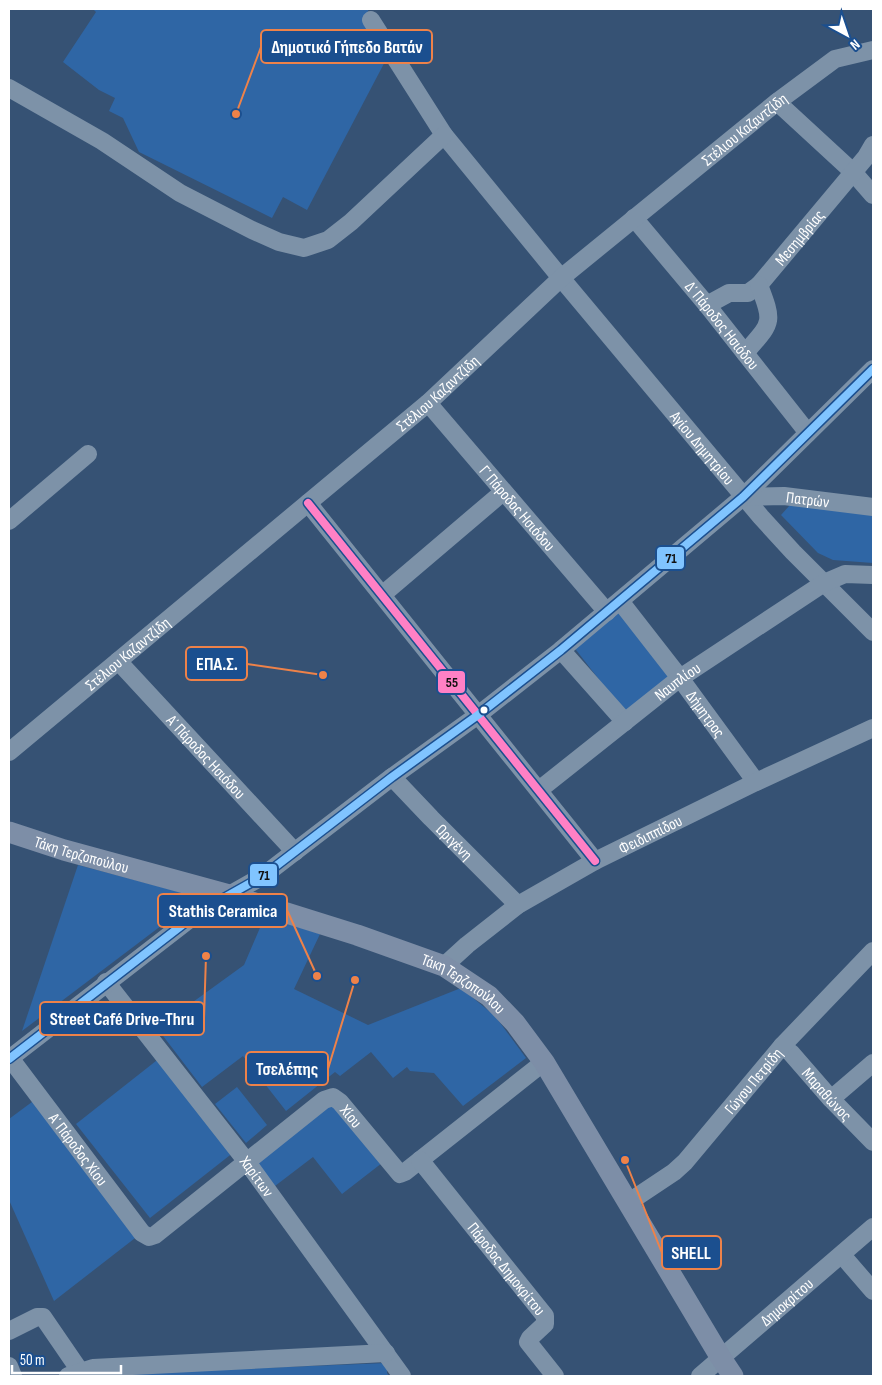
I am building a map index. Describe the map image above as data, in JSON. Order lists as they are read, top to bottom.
{
  "streets": {
    "main road": ["Τάκη Τερζοπούλου"],
    "street": [
      "Στέλιου Καζαντζίδη",
      "Μεσημβρίας",
      "Δ΄ Πάροδος Ησιόδου",
      "Αγίου Δημητρίου",
      "Πατρών",
      "Γ΄ Πάροδος Ησιόδου",
      "Ναυπλίου",
      "Δήμητρος",
      "Α΄ Πάροδος Ησιόδου",
      "Φειδιππίδου",
      "Ωριγένη",
      "Γώγου Πετρίδη",
      "Μαραθώνος",
      "Χίου",
      "Α΄ Πάροδος Χίου",
      "Χαρίτων",
      "Πάροδος Δημοκρίτου",
      "Δημοκρίτου"
    ]
  },
  "crossings": [
    ["Στέλιου Καζαντζίδη", "Δ΄ Πάροδος Ησιόδου"],
    ["Στέλιου Καζαντζίδη", "Αγίου Δημητρίου"],
    ["Στέλιου Καζαντζίδη", "Γ΄ Πάροδος Ησιόδου"],
    ["Στέλιου Καζαντζίδη", "Α΄ Πάροδος Ησιόδου"],
    ["Αγίου Δημητρίου", "Πατρών"],
    ["Αγίου Δημητρίου", "Ναυπλίου"],
    ["Γ΄ Πάροδος Ησιόδου", "Δήμητρος"],
    ["Ναυπλίου", "Δήμητρος"],
    ["Δήμητρος", "Φειδιππίδου"],
    ["Φειδιππίδου", "Ωριγένη"],
    ["Φειδιππίδου", "Τάκη Τερζοπούλου"],
    ["Τάκη Τερζοπούλου", "Γώγου Πετρίδη"],
    ["Τάκη Τερζοπούλου", "Χίου"],
    ["Τάκη Τερζοπούλου", "Δημοκρίτου"],
    ["Γώγου Πετρίδη", "Μαραθώνος"],
    ["Χίου", "Α΄ Πάροδος Χίου"],
    ["Χίου", "Χαρίτων"],
    ["Χίου", "Πάροδος Δημοκρίτου"]
  ],
  "places": [
    "Δημοτικό Γήπεδο Βατάν",
    "ΕΠΑ.Σ.",
    "Street Café Drive-Thru",
    "Stathis Ceramica",
    "Τσελέπης",
    "SHELL"
  ],
  "lines": ["transit line 71", "transit line 55"],
  "scale_bar": "50 m",
  "north": "bottom right"
}
